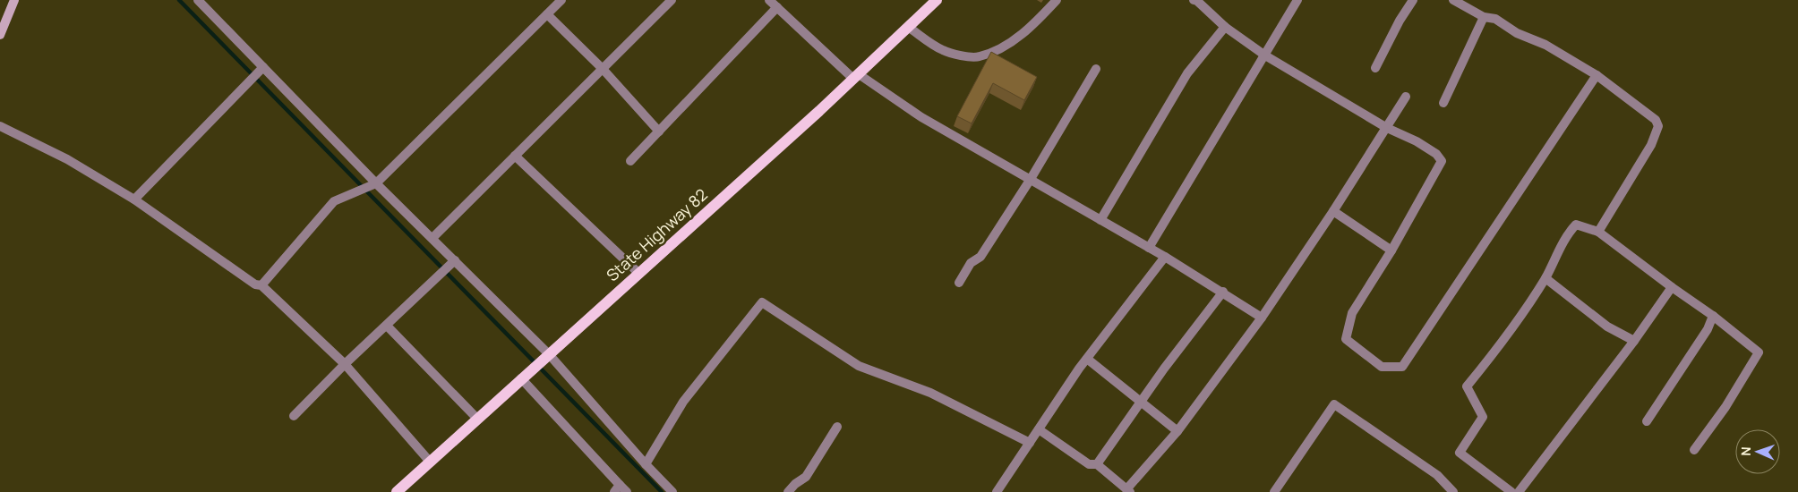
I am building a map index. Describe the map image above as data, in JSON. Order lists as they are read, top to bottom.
{
  "streets": {
    "main road": ["State Highway 82"]
  },
  "north": "left"
}
